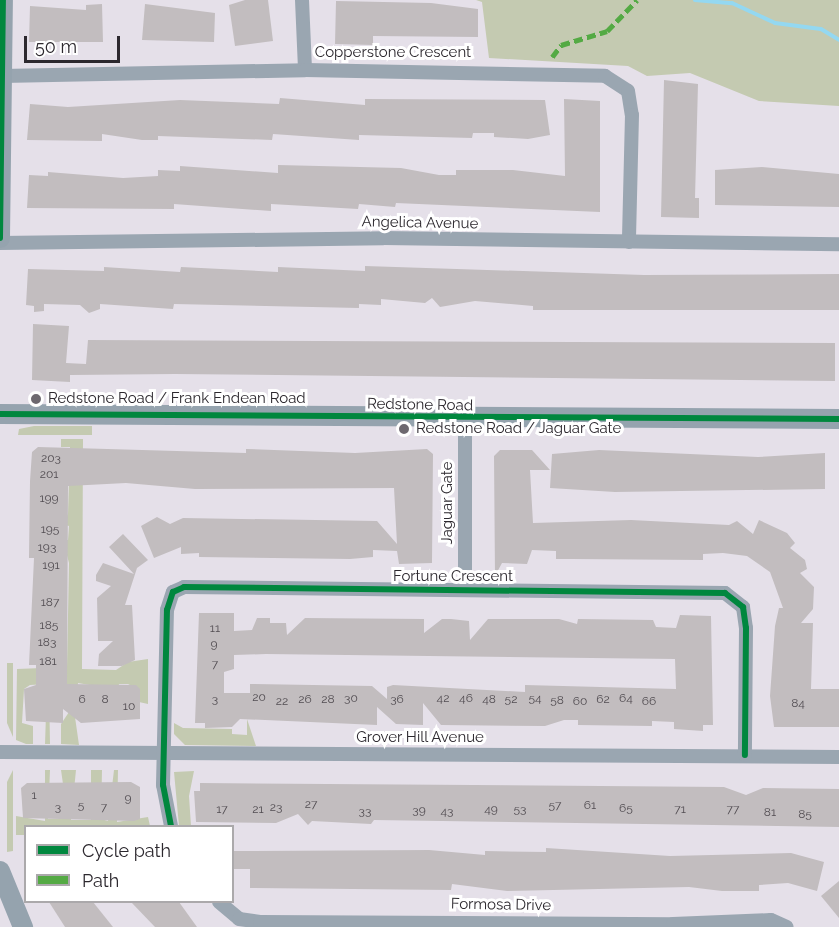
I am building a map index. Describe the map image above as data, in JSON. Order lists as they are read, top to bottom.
{
  "streets": {
    "street": [
      "Copperstone Crescent",
      "Angelica Avenue",
      "Redstone Road",
      "Jaguar Gate",
      "Fortune Crescent",
      "Grover Hill Avenue",
      "Formosa Drive"
    ]
  },
  "crossings": [
    ["Copperstone Crescent", "Angelica Avenue"],
    ["Redstone Road", "Jaguar Gate"],
    ["Jaguar Gate", "Fortune Crescent"],
    ["Fortune Crescent", "Grover Hill Avenue"]
  ],
  "places": ["Redstone Road / Frank Endean Road", "Redstone Road / Jaguar Gate"],
  "house_numbers": [
    "203",
    "201",
    "199",
    "195",
    "193",
    "191",
    "187",
    "185",
    "11",
    "183",
    "9",
    "181",
    "7",
    "20",
    "30",
    "42",
    "46",
    "54",
    "64",
    "6",
    "8",
    "3",
    "26",
    "28",
    "36",
    "48",
    "52",
    "62",
    "58",
    "22",
    "60",
    "66",
    "84",
    "10",
    "1",
    "9",
    "27",
    "5",
    "57",
    "61",
    "3",
    "7",
    "23",
    "65",
    "17",
    "21",
    "49",
    "53",
    "71",
    "77",
    "39",
    "33",
    "43",
    "81",
    "85"
  ],
  "legend": ["Cycle path", "Path"],
  "scale_bar": "50 m"
}
